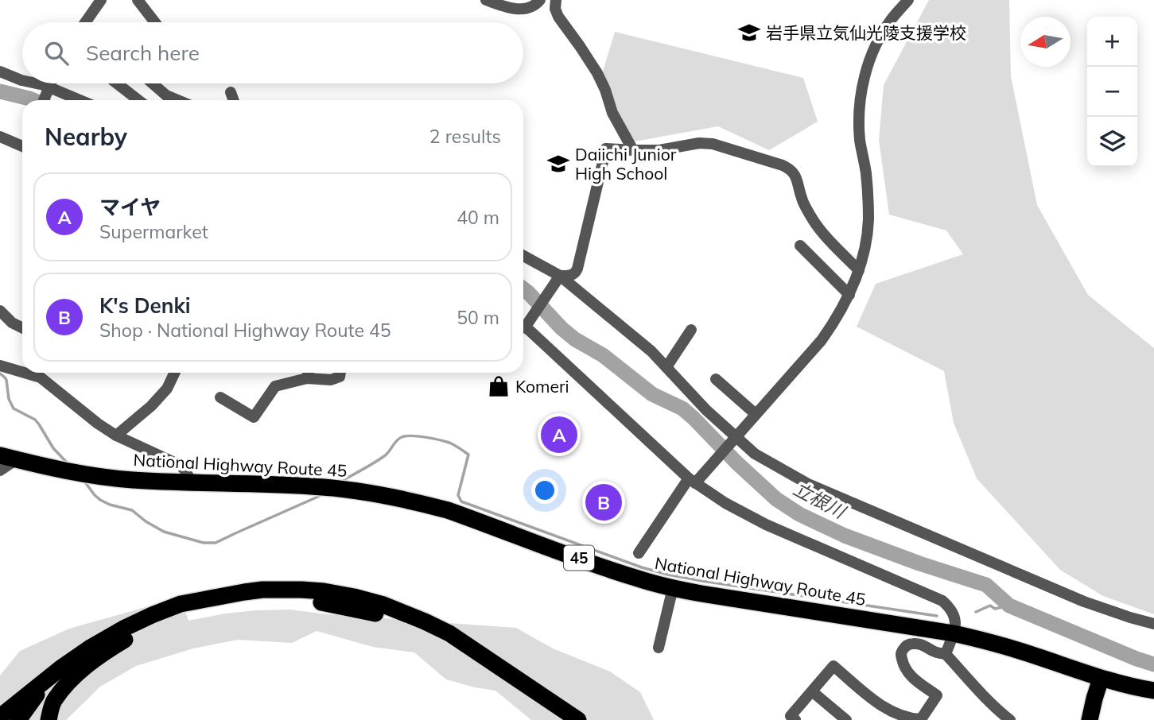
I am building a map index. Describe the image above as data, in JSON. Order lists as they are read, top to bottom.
{
  "streets": {
    "highway": ["National Highway Route 45", "45"]
  },
  "water": ["立根川"],
  "places": {
    "school or university": ["岩手県立気仙光陵支援学校", "Daiichi Junior High School"],
    "shop": ["Komeri"]
  },
  "north": "left",
  "page": {
    "map_buttons": ["+", "−"],
    "search": "Search here",
    "heading": ["Nearby", "2 results"],
    "list": [
      {
        "mark": "A",
        "name": "マイヤ",
        "note": "Supermarket",
        "value": "40 m"
      },
      {
        "mark": "B",
        "name": "K's Denki",
        "note": "Shop · National Highway Route 45",
        "value": "50 m"
      }
    ],
    "pins": ["A", "B"]
  }
}
